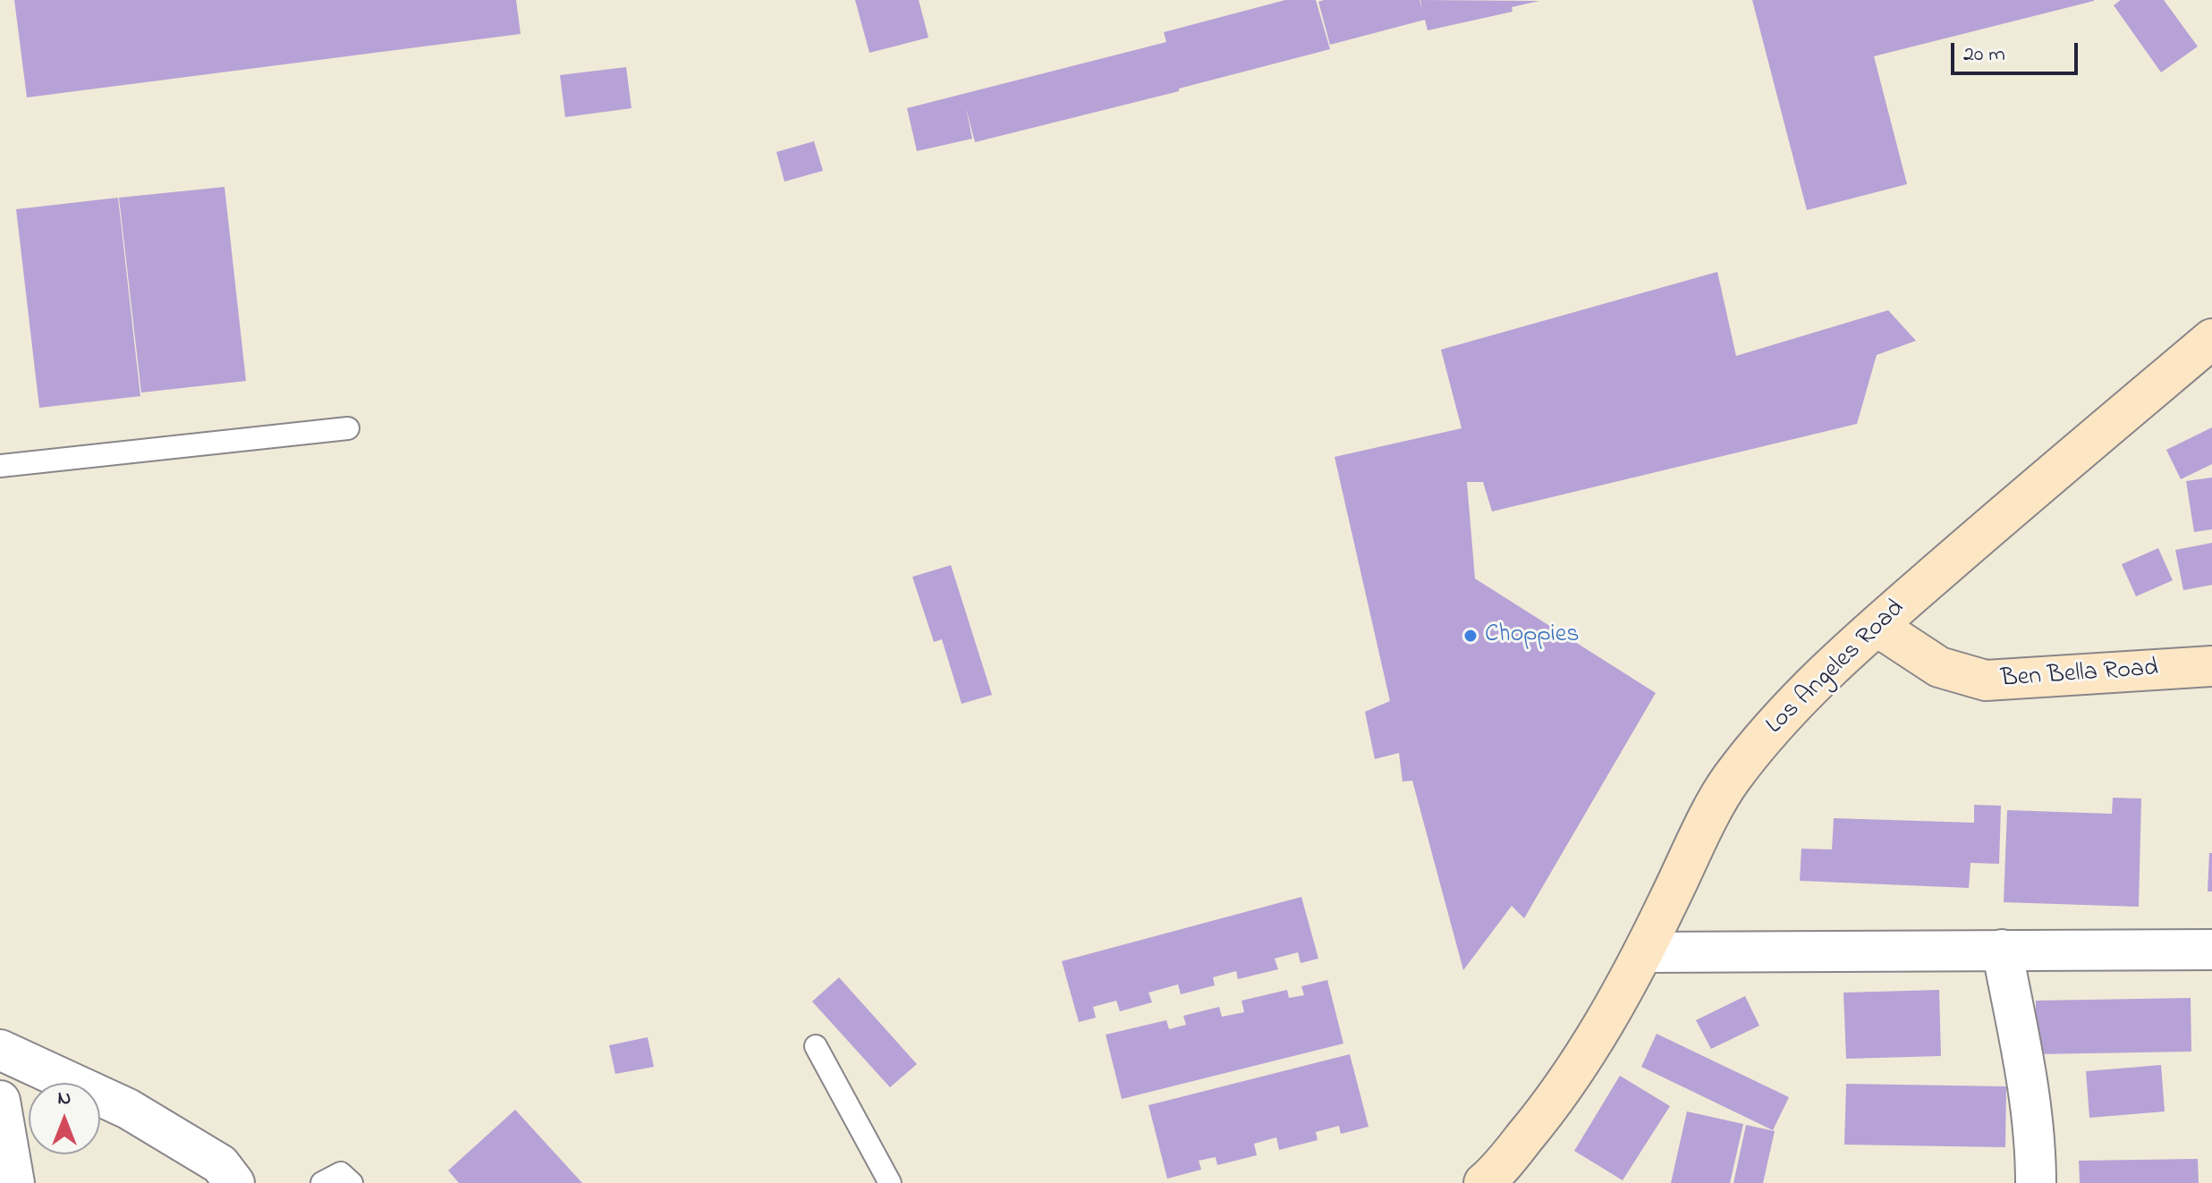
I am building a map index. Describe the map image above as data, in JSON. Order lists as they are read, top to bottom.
{
  "streets": {
    "main road": ["Los Angeles Road", "Ben Bella Road"]
  },
  "crossings": [
    ["Los Angeles Road", "Ben Bella Road"]
  ],
  "places": ["Choppies"],
  "scale_bar": "20 m",
  "north": "top"
}
